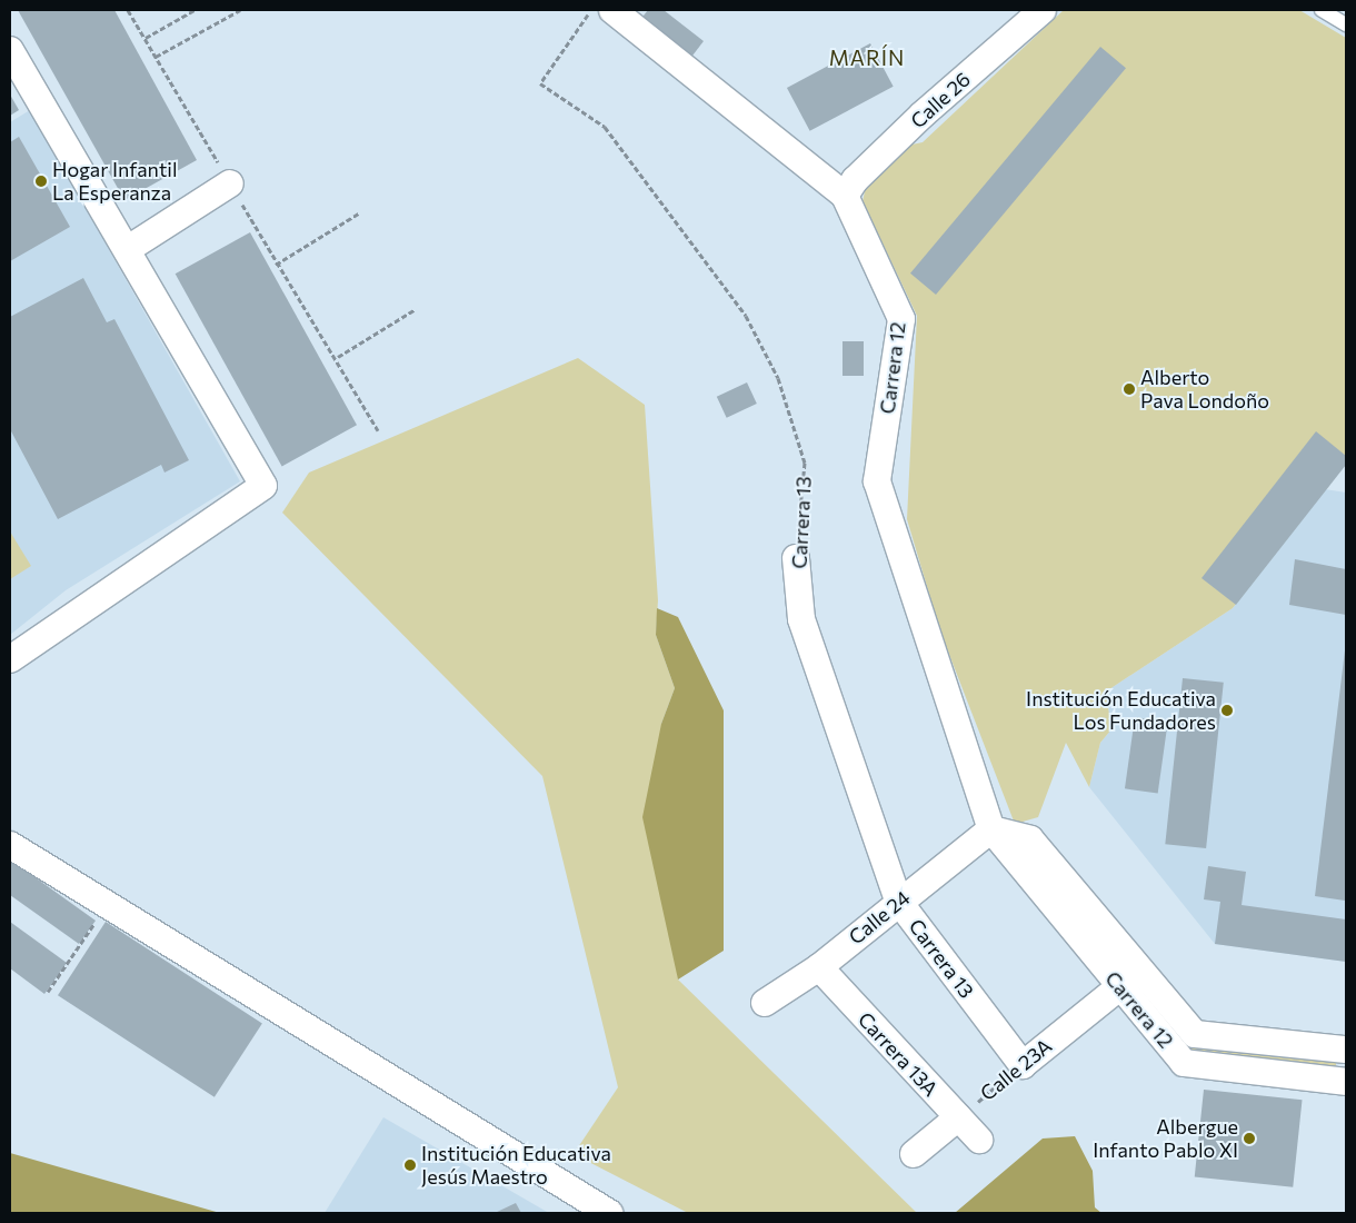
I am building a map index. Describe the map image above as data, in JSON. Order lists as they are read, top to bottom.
{
  "streets": {
    "street": [
      "Calle 26",
      "Carrera 12",
      "Carrera 13",
      "Calle 24",
      "Carrera 13A",
      "Calle 23A"
    ]
  },
  "crossings": [
    ["Calle 26", "Carrera 12"],
    ["Carrera 12", "Calle 24"],
    ["Carrera 12", "Calle 23A"],
    ["Carrera 13", "Calle 24"],
    ["Carrera 13", "Calle 23A"],
    ["Calle 24", "Carrera 13A"],
    ["Carrera 13A", "Calle 23A"]
  ],
  "districts": ["MARÍN"],
  "places": [
    "Hogar Infantil La Esperanza",
    "Alberto Pava Londoño",
    "Institución Educativa Los Fundadores",
    "Albergue Infanto Pablo XI",
    "Institución Educativa Jesús Maestro"
  ]
}
